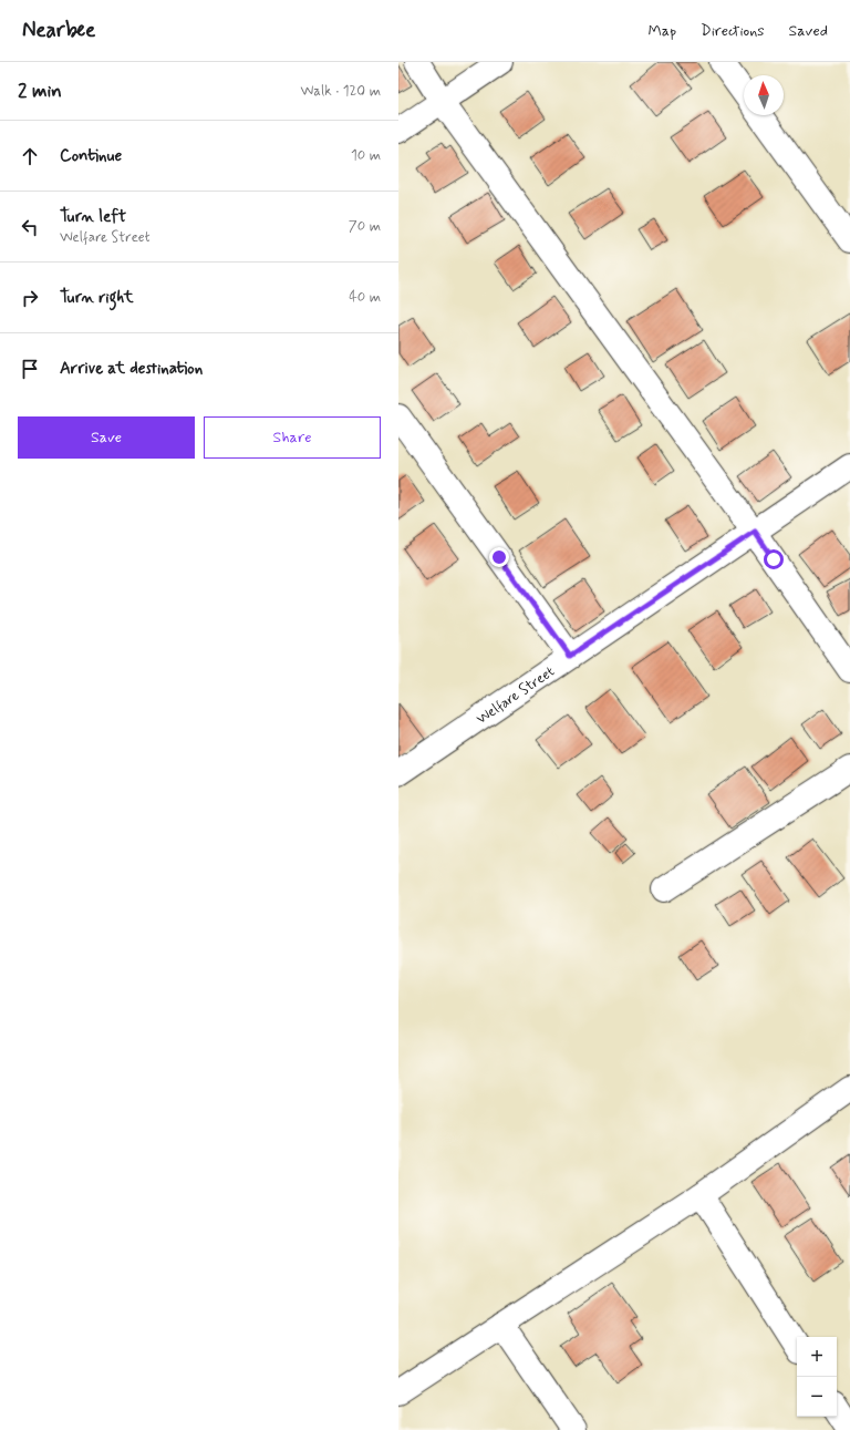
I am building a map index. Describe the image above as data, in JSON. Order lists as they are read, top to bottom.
{
  "streets": {
    "street": ["Welfare Street"]
  },
  "north": "top",
  "page": {
    "header": "Nearbee",
    "nav": ["Map", "Directions", "Saved"],
    "heading": ["2 min", "Walk · 120 m"],
    "list": [
      ["Continue", "10 m"],
      ["Turn left", "Welfare Street", "70 m"],
      ["Turn right", "40 m"],
      "Arrive at destination"
    ],
    "buttons": ["Save", "Share"],
    "map_buttons": ["+", "−"]
  }
}
